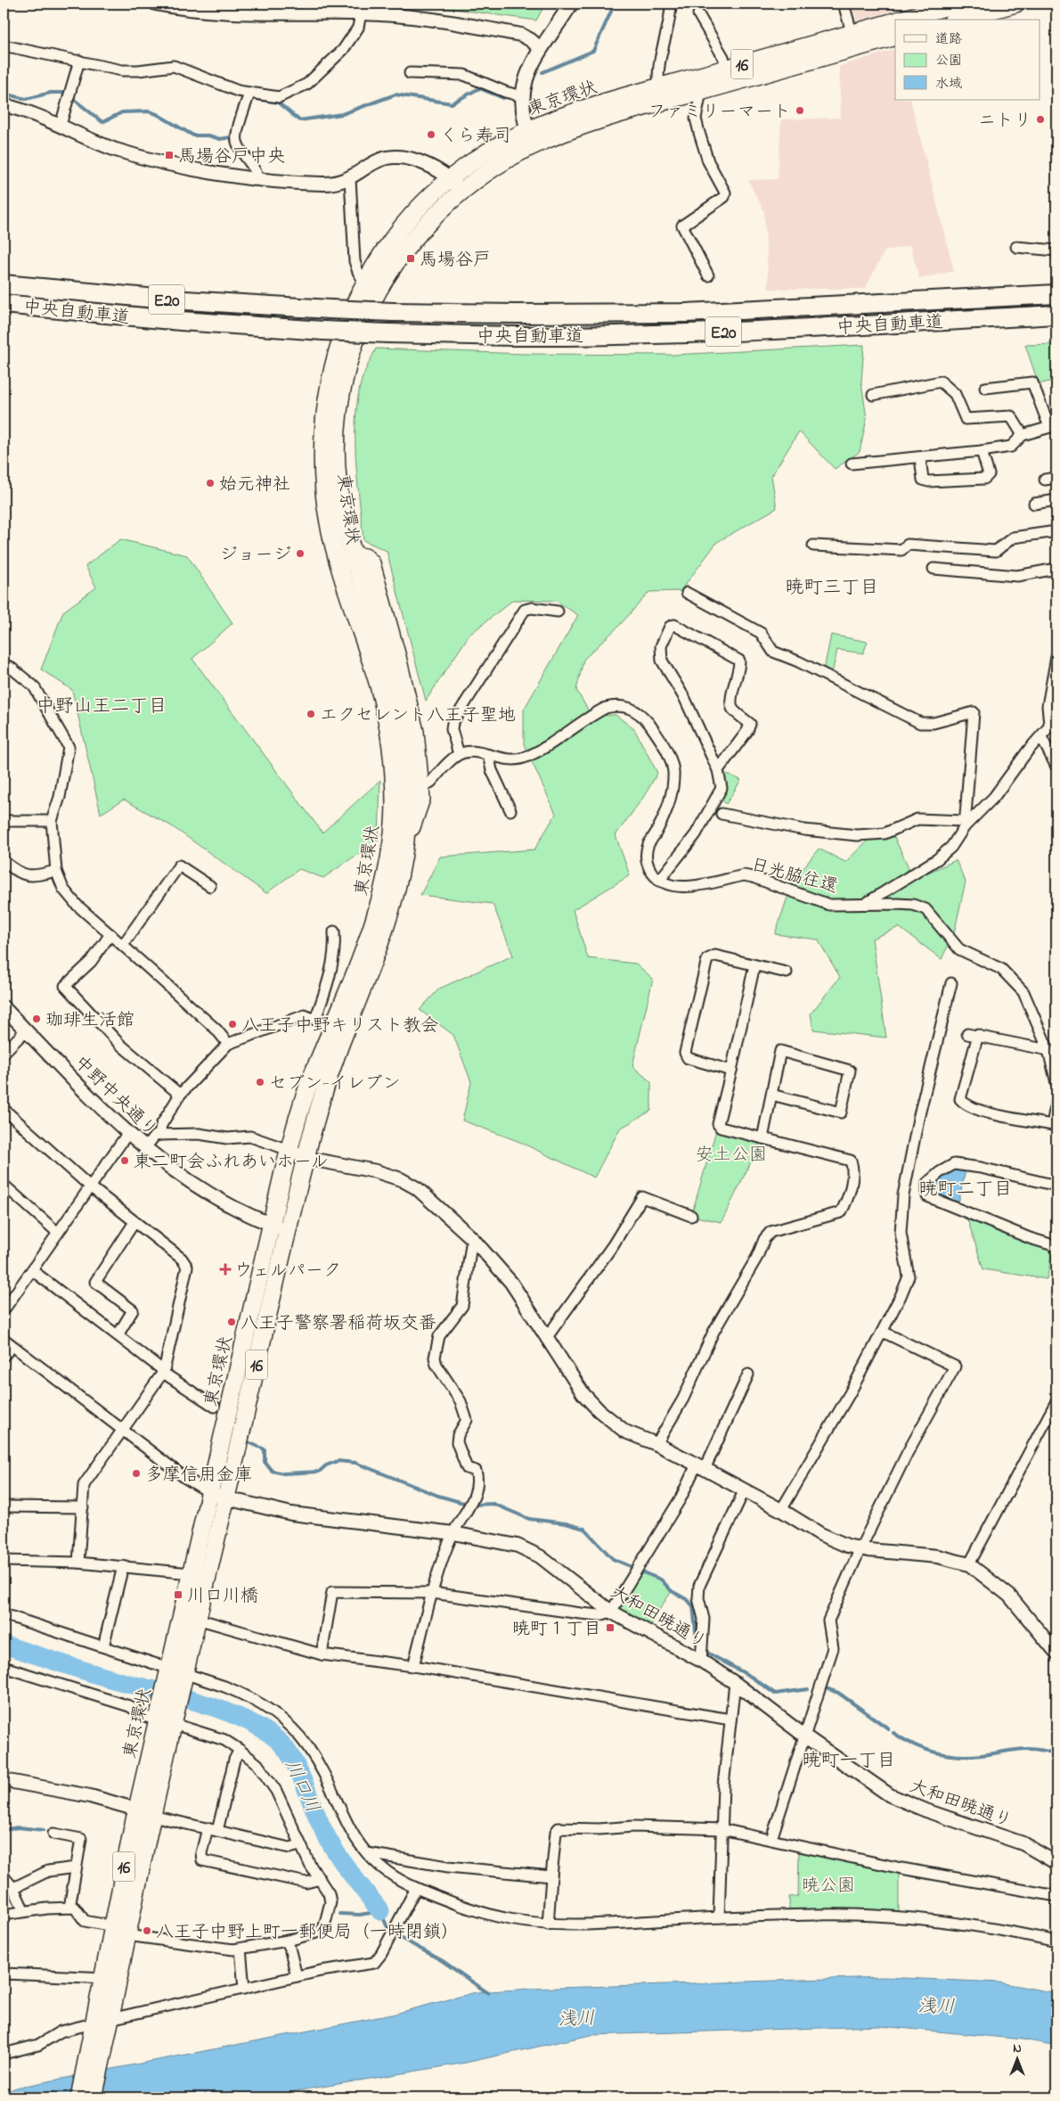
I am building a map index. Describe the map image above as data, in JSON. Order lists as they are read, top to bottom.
{
  "streets": {
    "highway": [
      "16",
      "東京環状",
      "E20",
      "中央自動車道"
    ],
    "street": ["日光脇往還", "中野中央通り", "大和田暁通り"]
  },
  "crossings": [
    ["東京環状", "中野中央通り"],
    ["東京環状", "大和田暁通り"]
  ],
  "districts": [
    "暁町三丁目",
    "中野山王二丁目",
    "暁町二丁目",
    "暁町一丁目"
  ],
  "water": ["川口川", "浅川"],
  "parks": ["安土公園", "暁公園"],
  "places": {
    "other": [
      "ファミリーマート",
      "ニトリ",
      "くら寿司",
      "始元神社",
      "ジョージ",
      "エクセレント八王子聖地",
      "珈琲生活館",
      "八王子中野キリスト教会",
      "セブン-イレブン",
      "東二町会ふれあいホール",
      "八王子警察署稲荷坂交番",
      "多摩信用金庫",
      "八王子中野上町一郵便局（一時閉鎖）"
    ],
    "transit": [
      "馬場谷戸中央",
      "馬場谷戸",
      "川口川橋",
      "暁町１丁目"
    ],
    "health": ["ウェルパーク"]
  },
  "legend": ["道路", "公園", "水域"],
  "north": "top"
}
